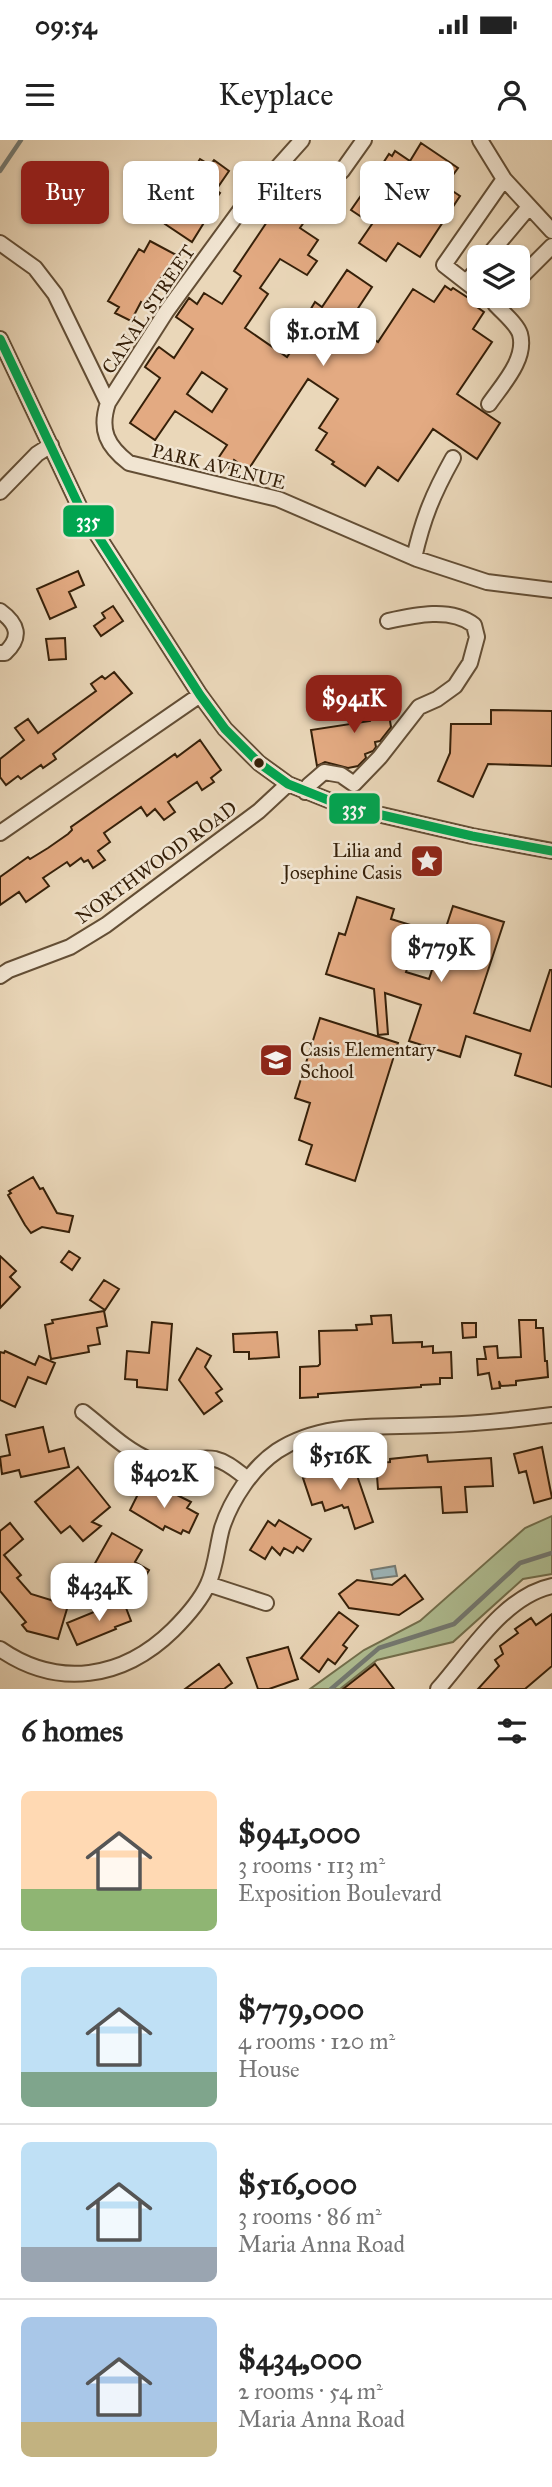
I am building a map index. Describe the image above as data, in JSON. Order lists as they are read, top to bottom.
{
  "streets": {
    "street": ["CANAL STREET", "PARK AVENUE", "NORTHWOOD ROAD"]
  },
  "crossings": [
    ["CANAL STREET", "PARK AVENUE"]
  ],
  "places": {
    "place": ["Lilia and Josephine Casis"],
    "school or university": ["Casis Elementary School"]
  },
  "lines": ["transit line 335"],
  "page": {
    "status": "09:54",
    "header": "Keyplace",
    "chip": [
      "Buy",
      "Rent",
      "Filters",
      "New"
    ],
    "price": [
      "$1.01M",
      "$941K",
      "$779K",
      "$516K",
      "$402K",
      "$434K"
    ],
    "heading": "6 homes",
    "list": [
      {
        "name": "$941,000",
        "note": "3 rooms · 113 m² · Exposition Boulevard"
      },
      {
        "name": "$779,000",
        "note": "4 rooms · 120 m² · House"
      },
      {
        "name": "$516,000",
        "note": "3 rooms · 86 m² · Maria Anna Road"
      },
      {
        "name": "$434,000",
        "note": "2 rooms · 54 m² · Maria Anna Road"
      }
    ]
  }
}
